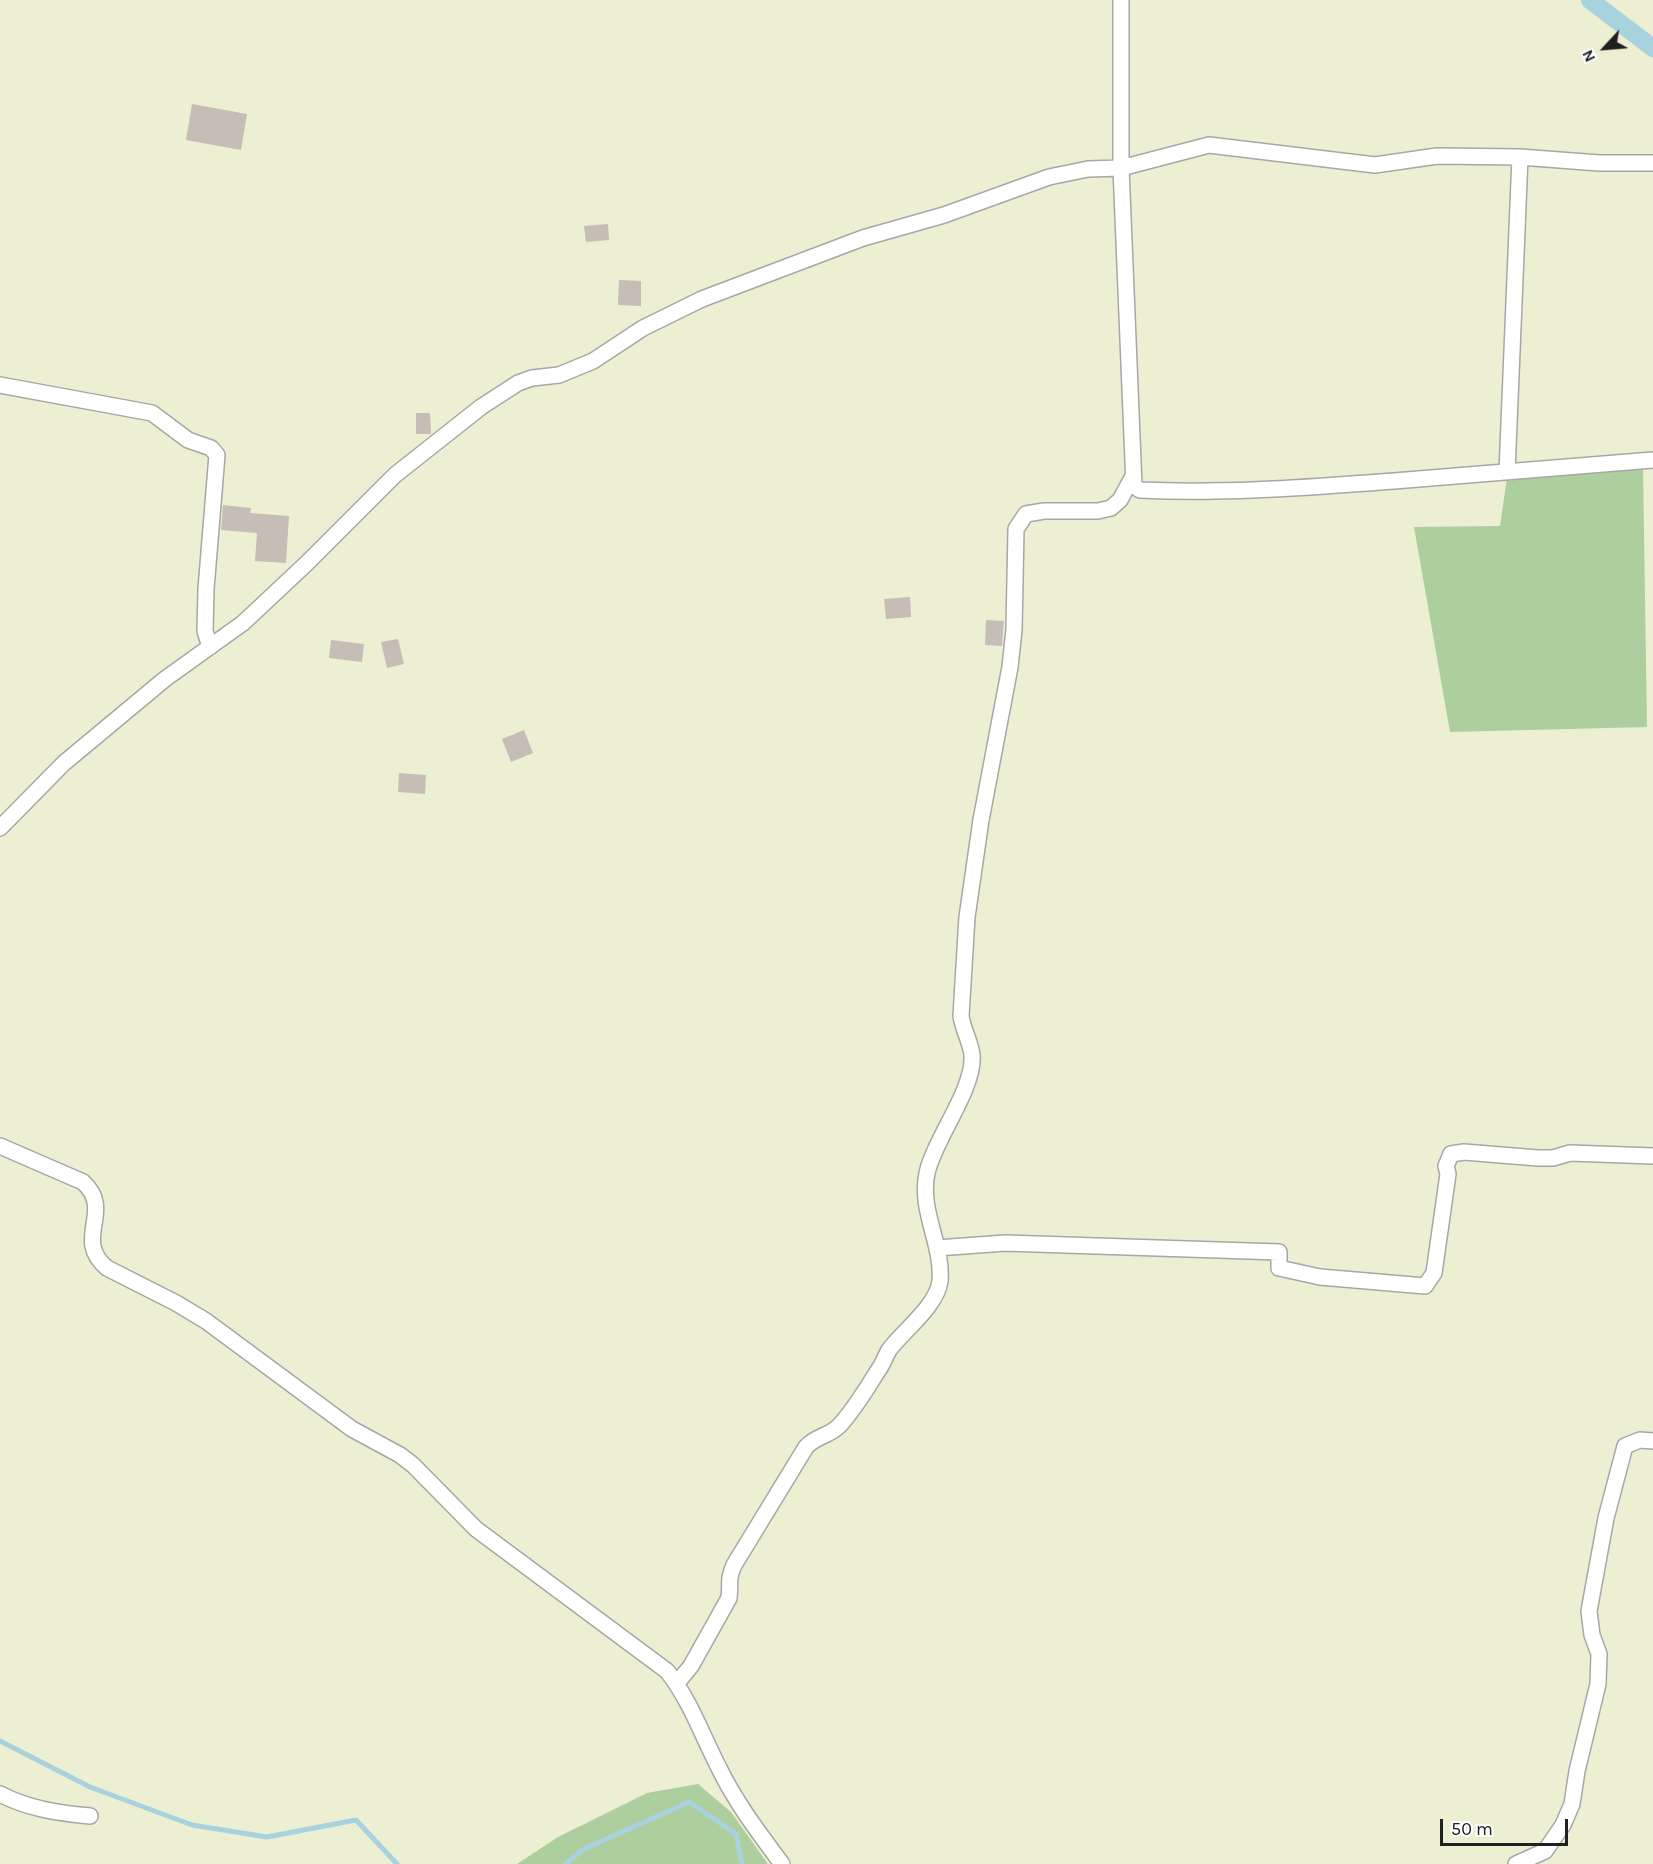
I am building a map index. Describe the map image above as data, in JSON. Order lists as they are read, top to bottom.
{
  "scale_bar": "50 m",
  "north": "bottom left"
}
